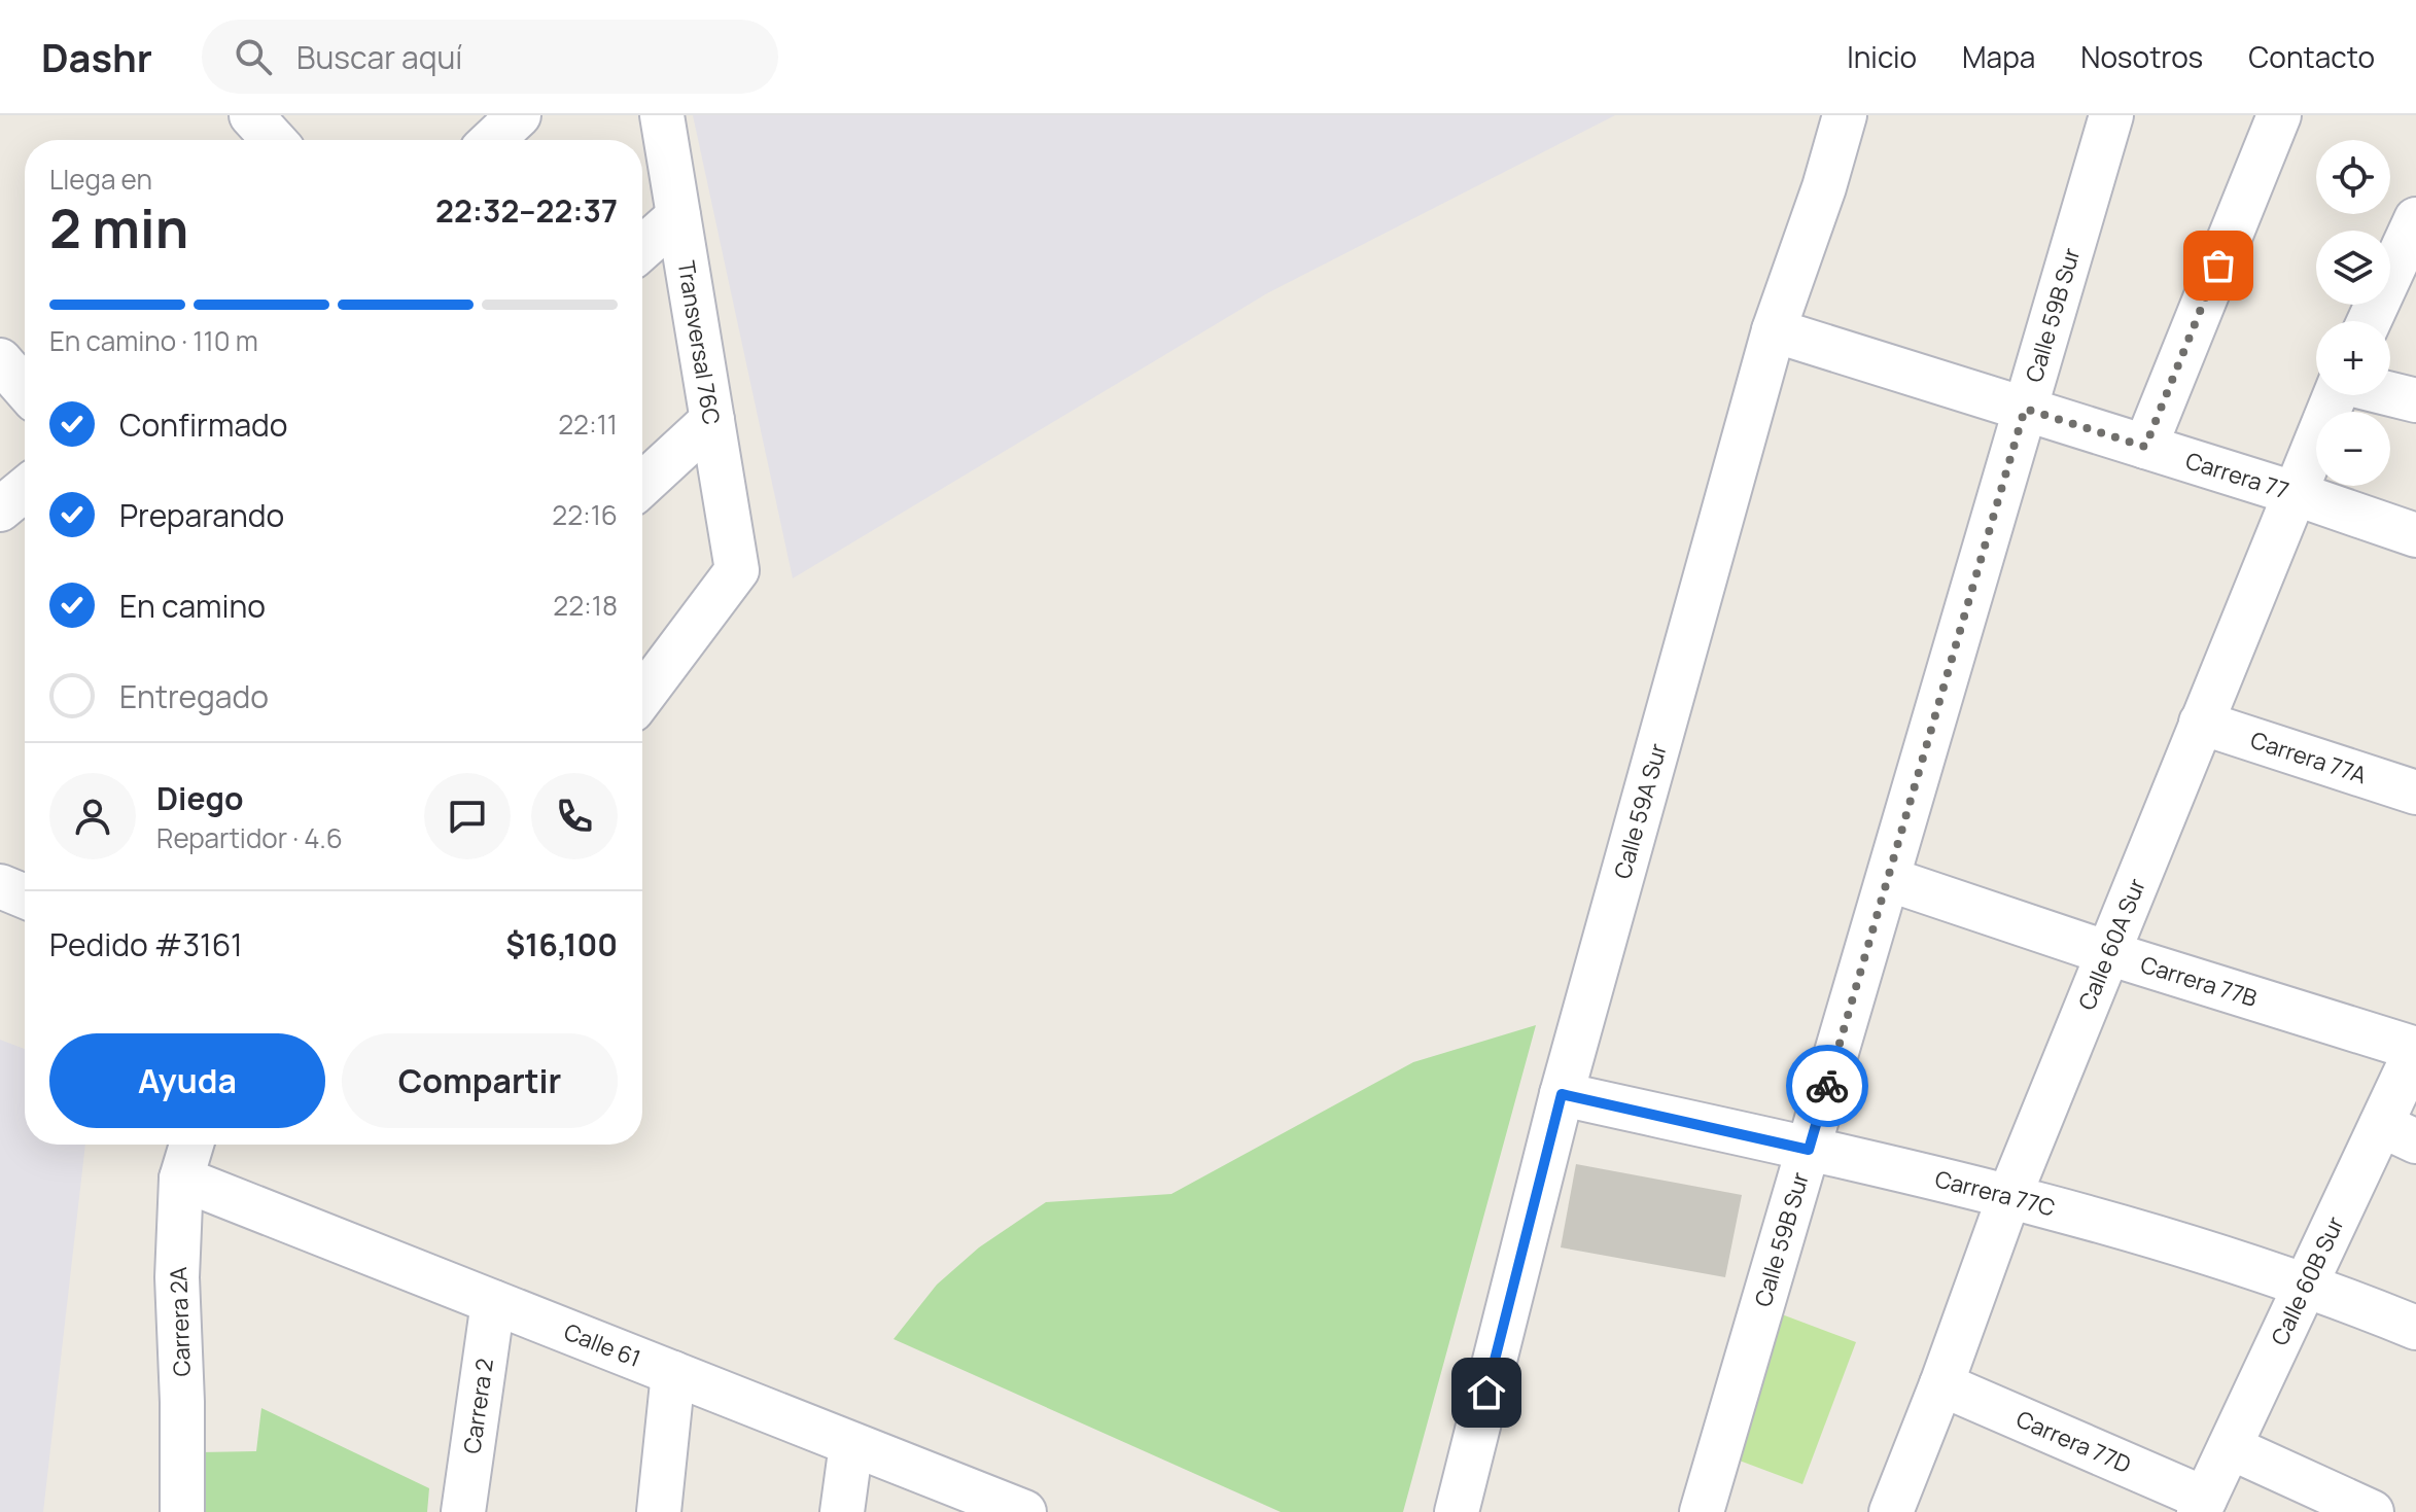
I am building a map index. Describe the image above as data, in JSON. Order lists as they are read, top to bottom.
{
  "streets": {
    "street": [
      "Calle 59B Sur",
      "Transversal 76C",
      "Carrera 77",
      "Carrera 77A",
      "Calle 59A Sur",
      "Calle 60A Sur",
      "Carrera 77B",
      "Carrera 77C",
      "Calle 60B Sur",
      "Carrera 2A",
      "Calle 61",
      "Carrera 2",
      "Carrera 77D"
    ]
  },
  "crossings": [
    ["Calle 59B Sur", "Carrera 77"],
    ["Calle 59B Sur", "Carrera 77B"],
    ["Calle 59B Sur", "Carrera 77C"],
    ["Carrera 77", "Calle 59A Sur"],
    ["Carrera 77", "Calle 60A Sur"],
    ["Carrera 77A", "Calle 60A Sur"],
    ["Calle 59A Sur", "Carrera 77C"],
    ["Calle 60A Sur", "Carrera 77B"],
    ["Calle 60A Sur", "Carrera 77C"],
    ["Calle 60A Sur", "Carrera 77D"],
    ["Carrera 77B", "Calle 60B Sur"],
    ["Carrera 77C", "Calle 60B Sur"],
    ["Calle 60B Sur", "Carrera 77D"],
    ["Carrera 2A", "Calle 61"],
    ["Calle 61", "Carrera 2"]
  ],
  "page": {
    "header": "Dashr",
    "search": "Buscar aquí",
    "nav": [
      "Inicio",
      "Mapa",
      "Nosotros",
      "Contacto"
    ],
    "map_buttons": ["+", "−"],
    "heading": ["2 min", "Llega en", "22:32–22:37"],
    "panel": [
      "Diego",
      "Repartidor · 4.6",
      "Pedido #3161",
      "$16,100"
    ],
    "bar": "En camino · 110 m",
    "list": [
      ["Confirmado", "22:11"],
      ["Preparando", "22:16"],
      ["En camino", "22:18"],
      "Entregado"
    ],
    "buttons": ["Ayuda", "Compartir"]
  }
}
